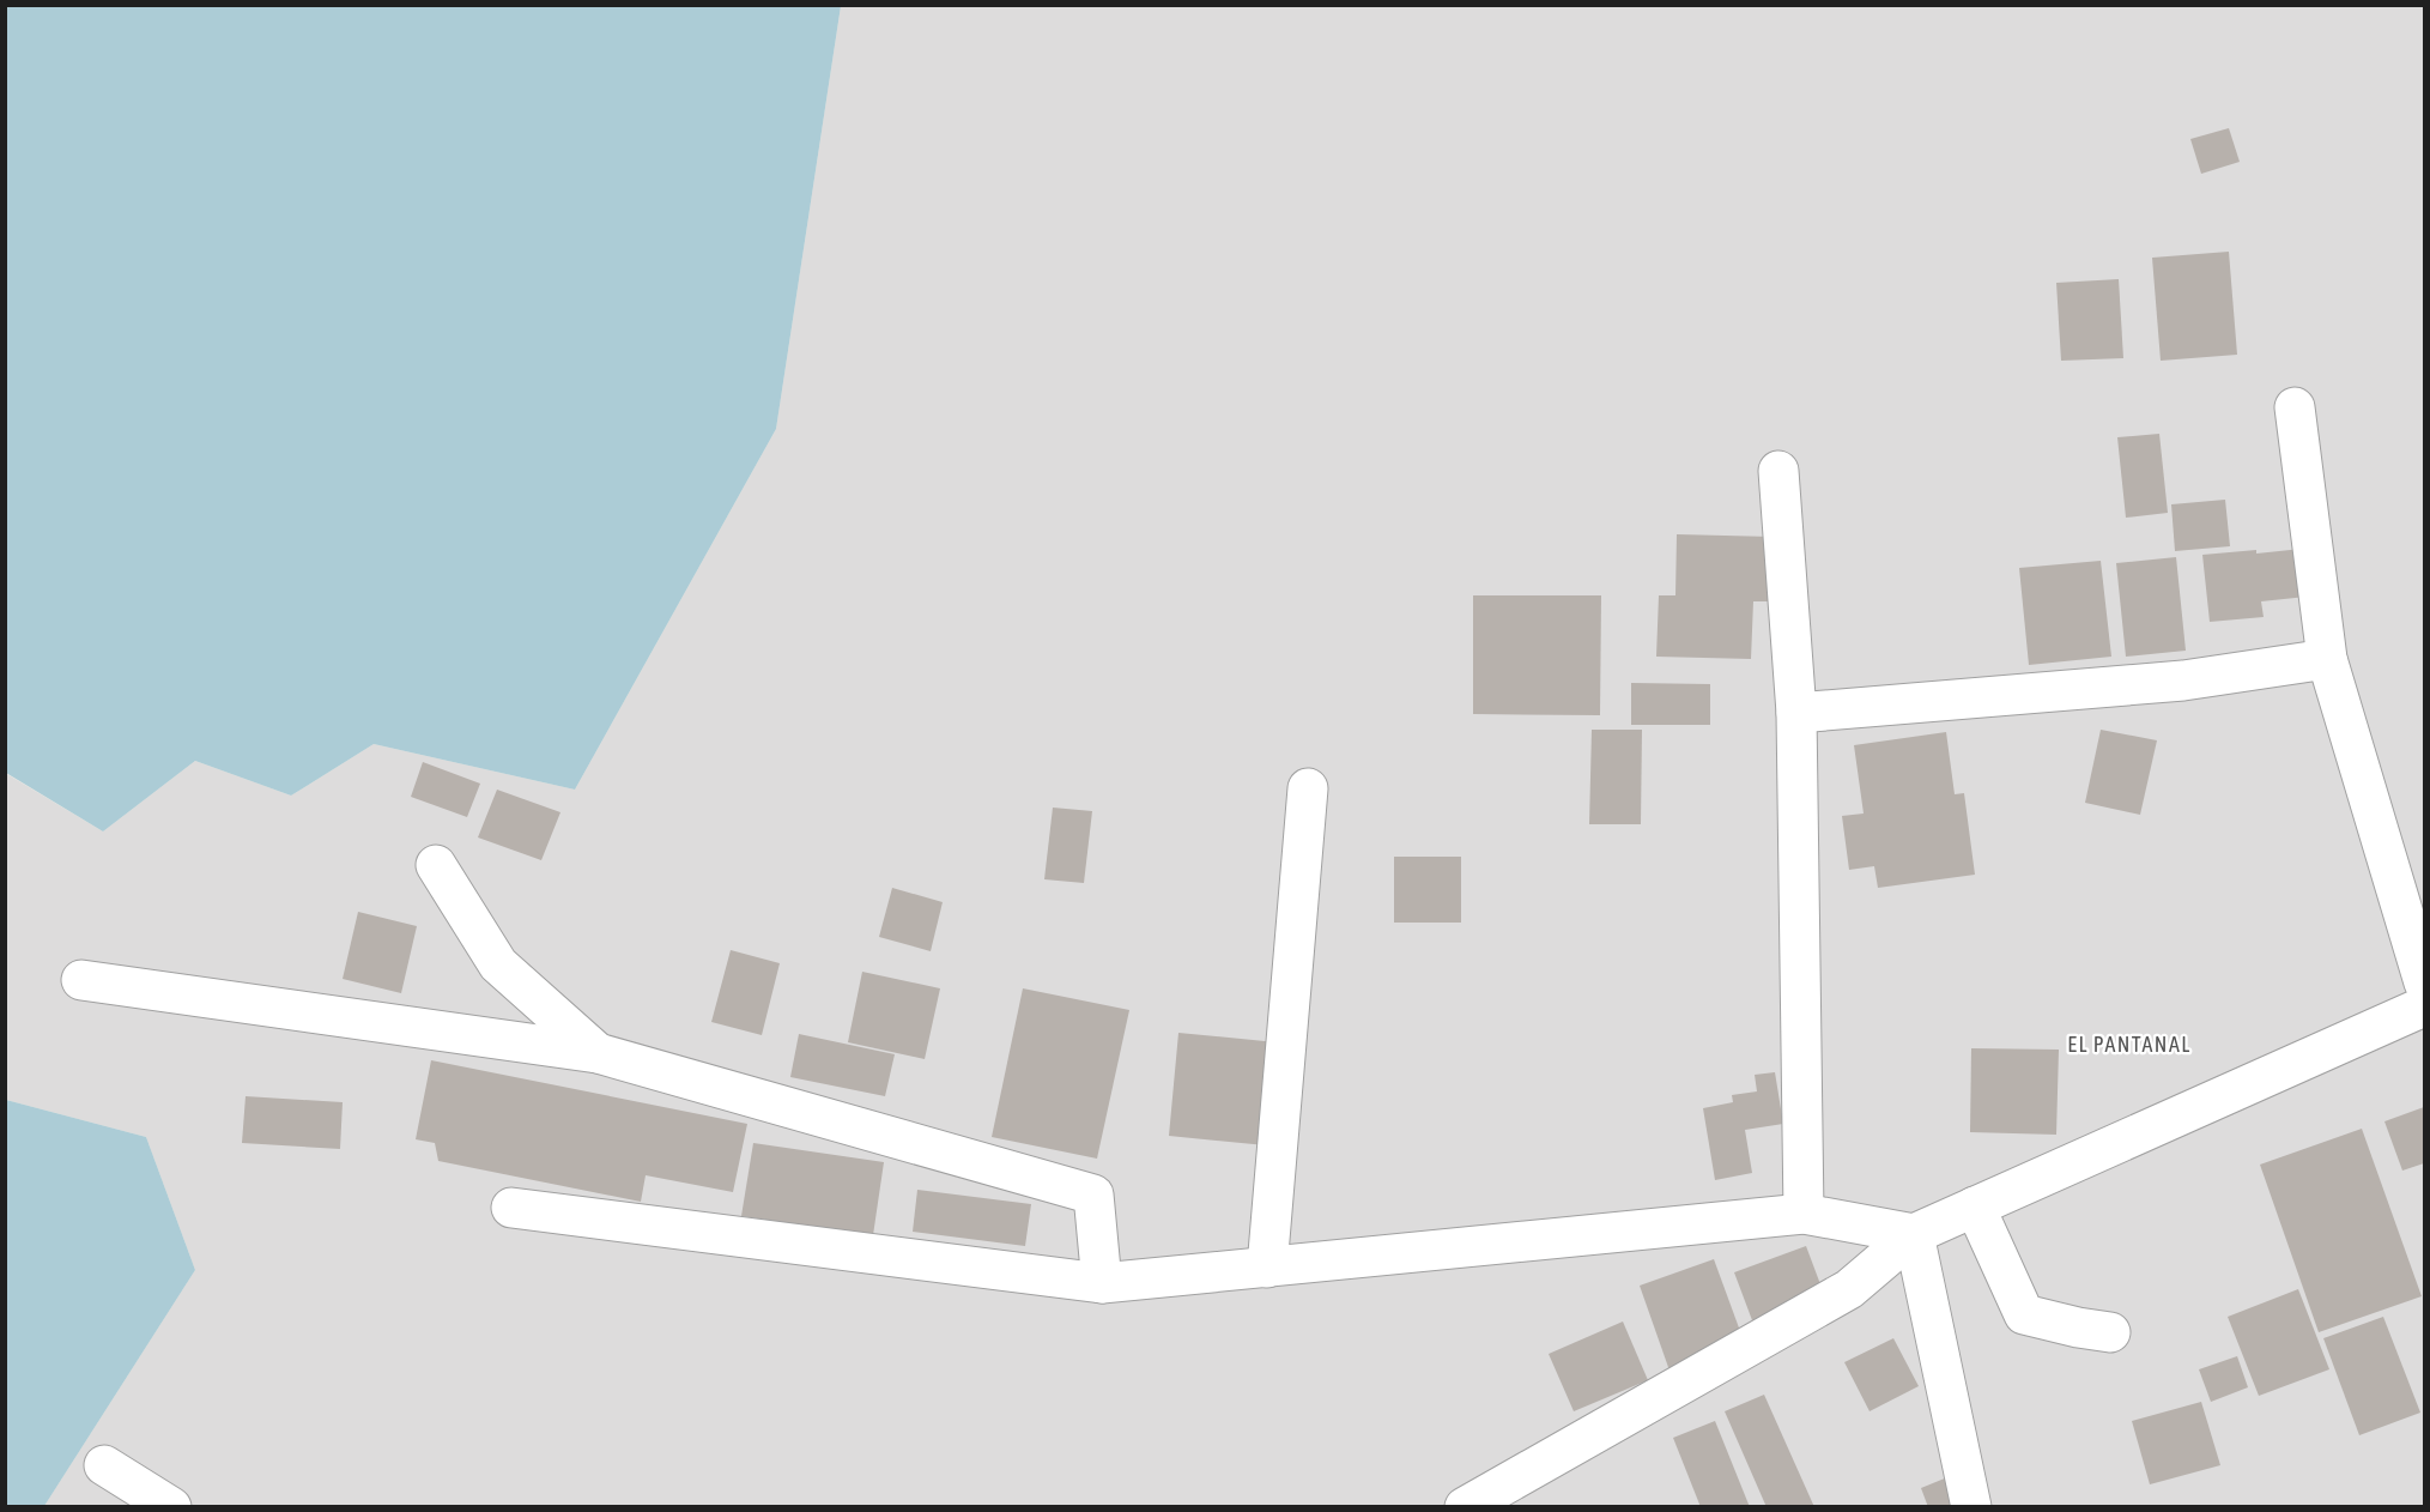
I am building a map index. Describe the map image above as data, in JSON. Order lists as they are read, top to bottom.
{
  "districts": ["EL PANTANAL"]
}
